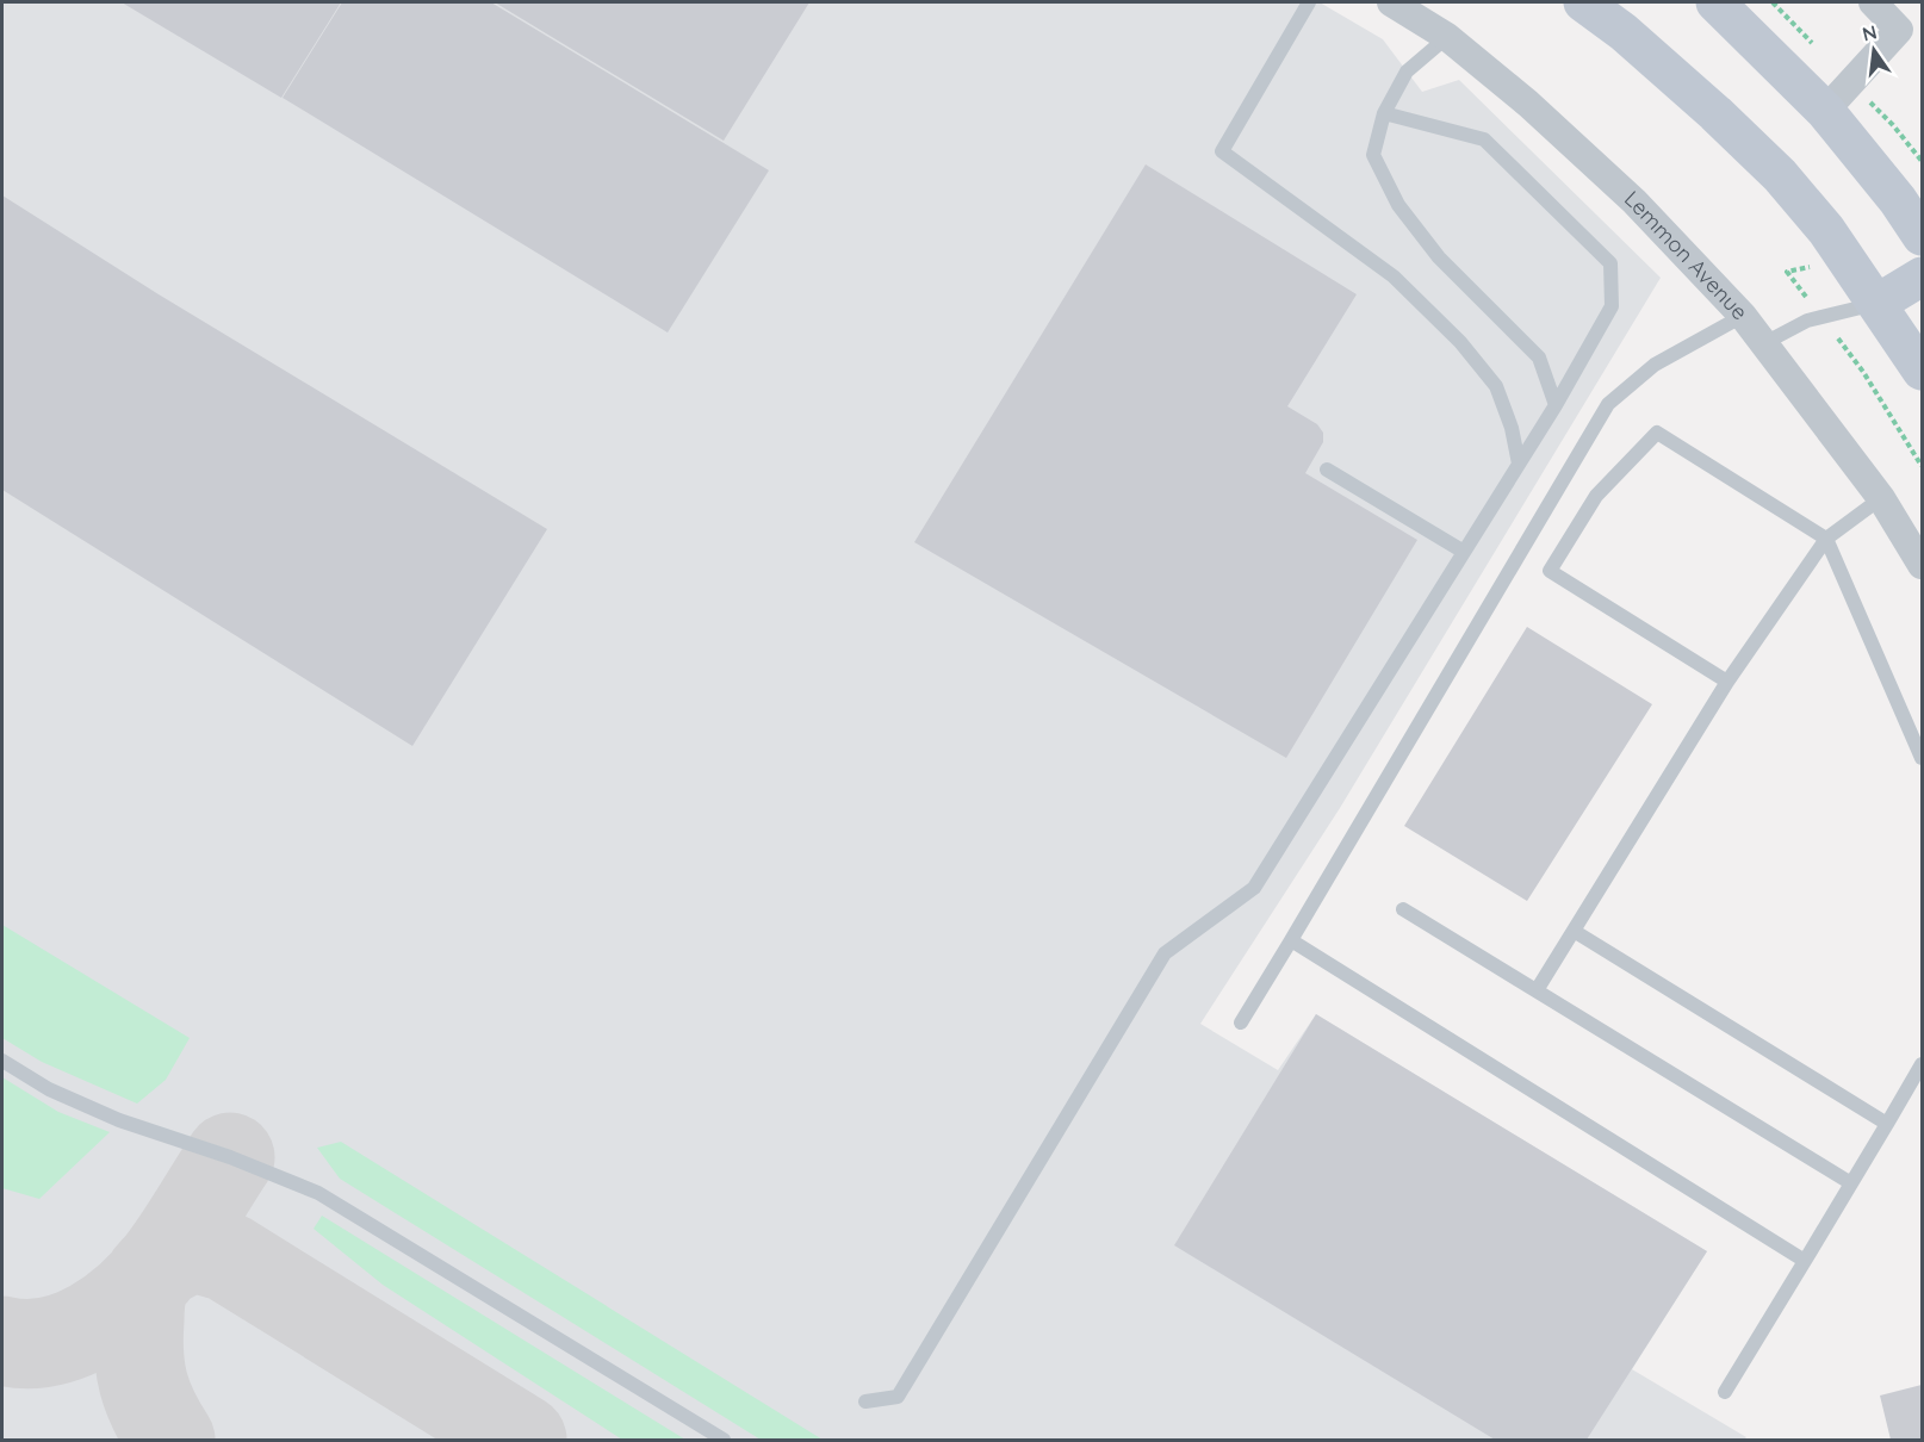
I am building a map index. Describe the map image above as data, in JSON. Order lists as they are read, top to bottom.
{
  "streets": {
    "street": ["Lemmon Avenue"]
  },
  "north": "top"
}
